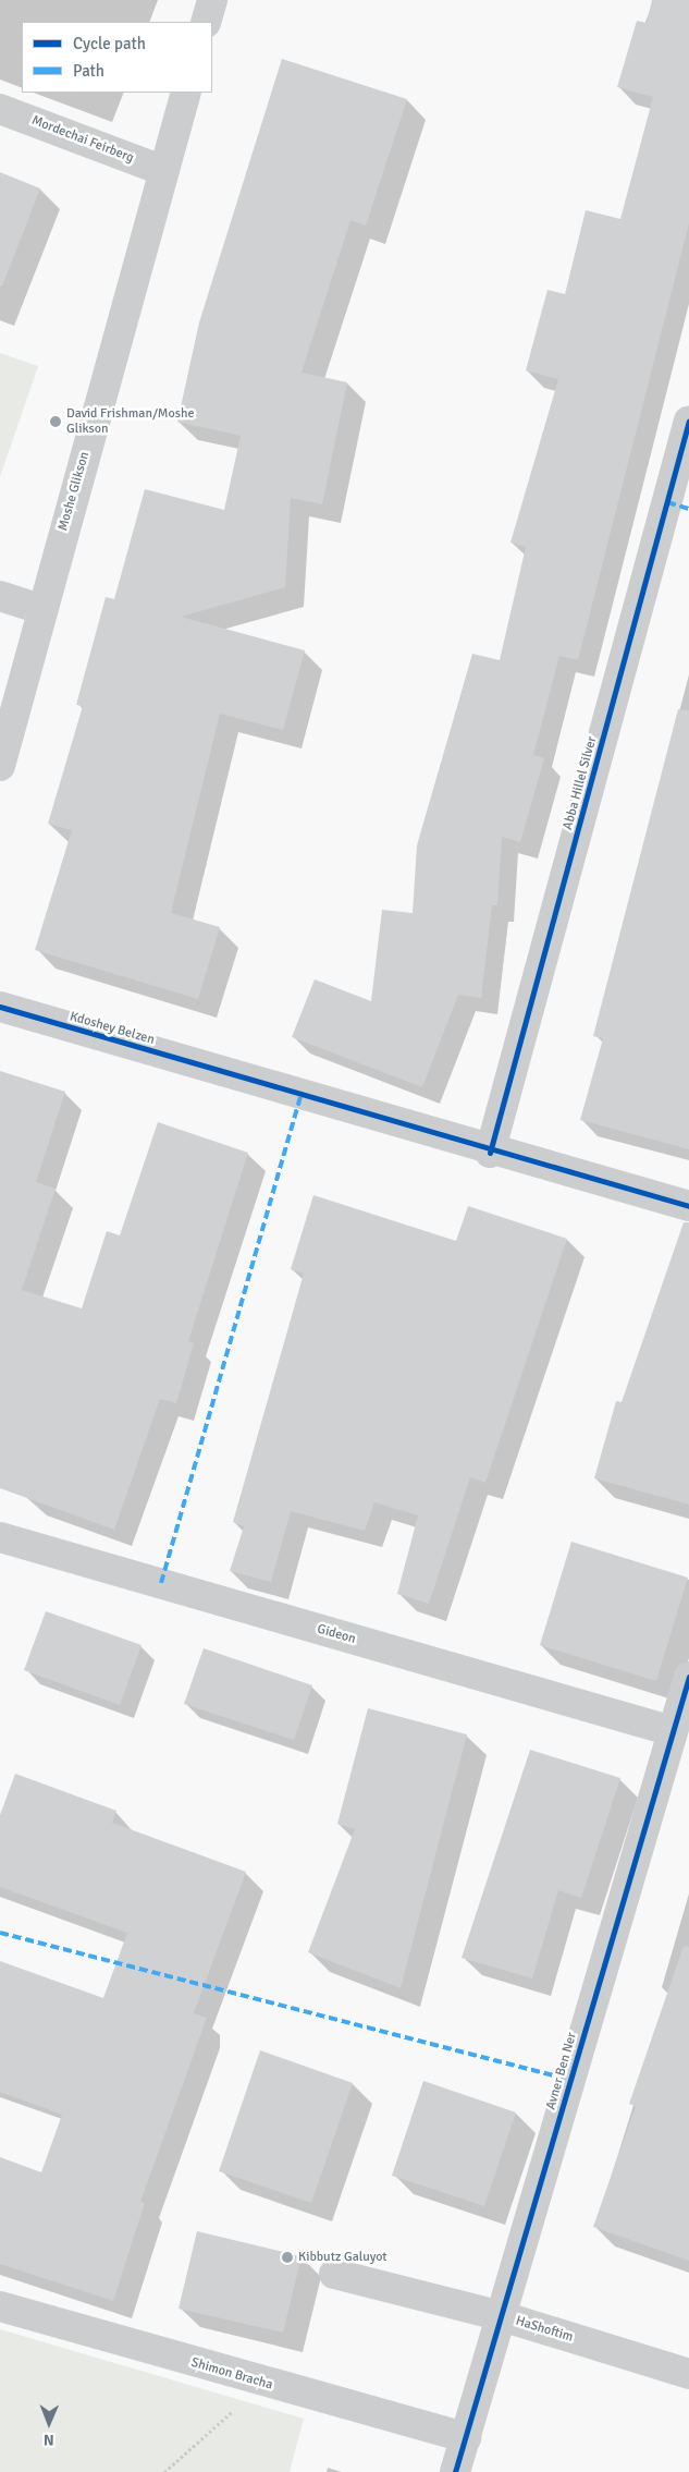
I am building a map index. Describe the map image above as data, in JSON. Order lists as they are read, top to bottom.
{
  "streets": {
    "street": [
      "Mordechai Feirberg",
      "Moshe Glikson",
      "Abba Hillel Silver",
      "Kdoshey Belzen",
      "Gideon",
      "Avner Ben Ner",
      "HaShoftim",
      "Shimon Bracha"
    ]
  },
  "crossings": [
    ["Mordechai Feirberg", "Moshe Glikson"],
    ["Abba Hillel Silver", "Kdoshey Belzen"],
    ["Gideon", "Avner Ben Ner"],
    ["Avner Ben Ner", "HaShoftim"],
    ["Avner Ben Ner", "Shimon Bracha"]
  ],
  "places": ["David Frishman/Moshe Glikson", "Kibbutz Galuyot"],
  "legend": ["Cycle path", "Path"],
  "north": "bottom"
}
